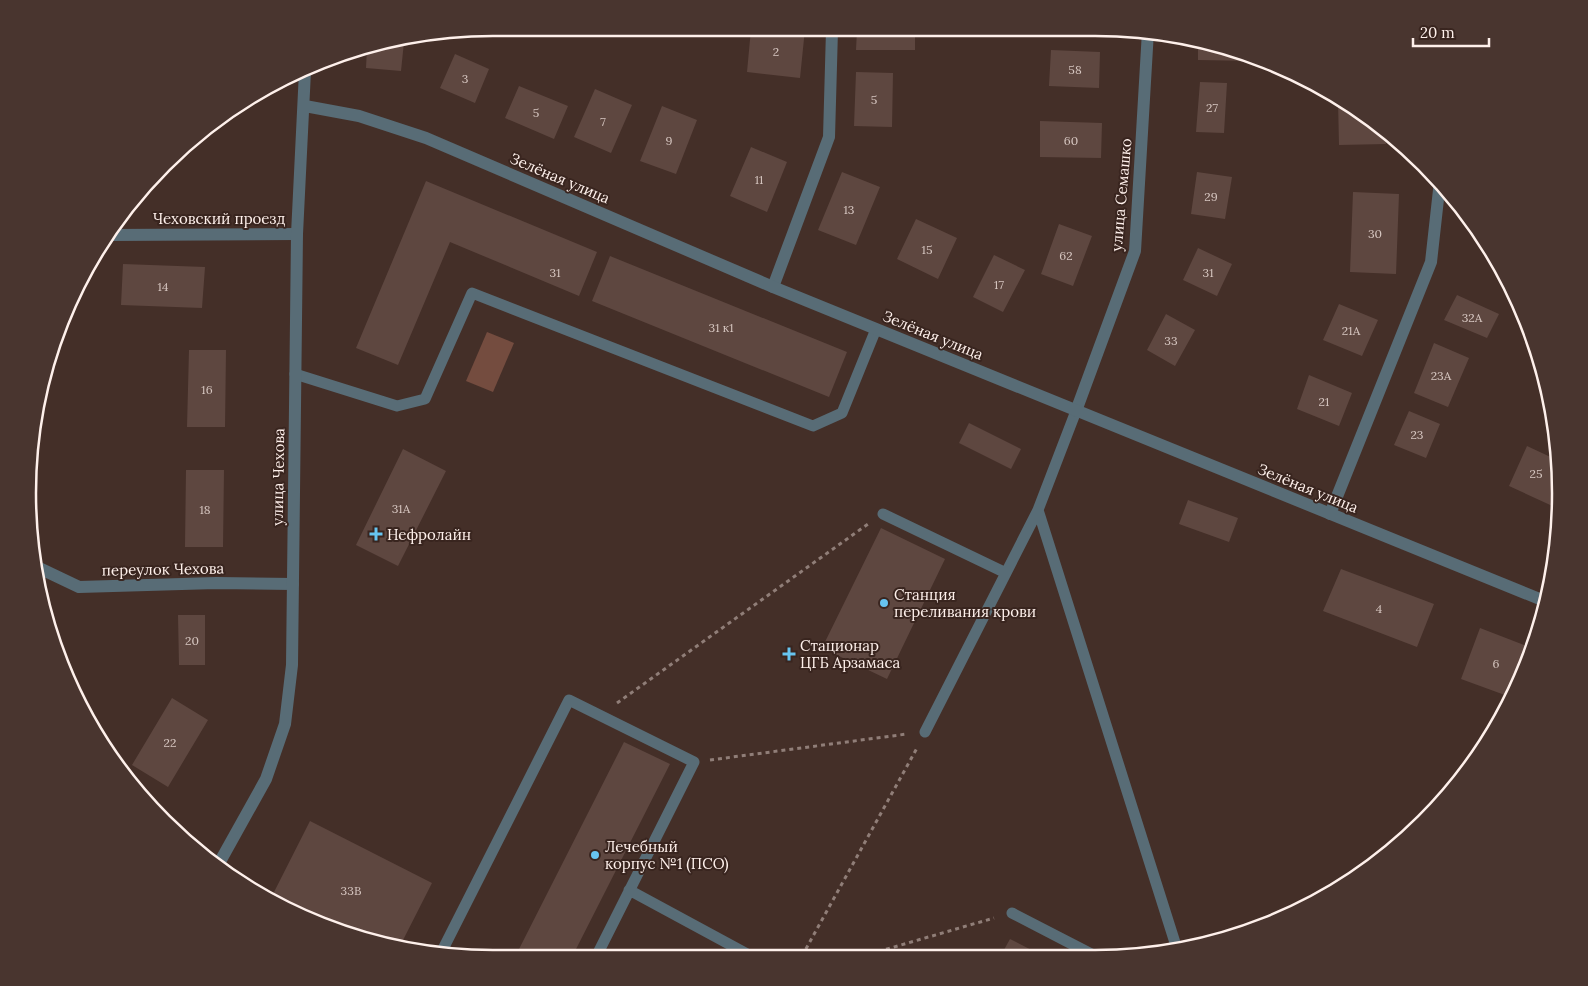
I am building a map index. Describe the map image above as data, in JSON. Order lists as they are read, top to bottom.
{
  "streets": {
    "street": [
      "Зелёная улица",
      "улица Семашко",
      "Чеховский проезд",
      "улица Чехова",
      "переулок Чехова"
    ]
  },
  "crossings": [
    ["Зелёная улица", "улица Семашко"],
    ["Зелёная улица", "улица Чехова"],
    ["Чеховский проезд", "улица Чехова"],
    ["улица Чехова", "переулок Чехова"]
  ],
  "places": {
    "health": ["Нефролайн", "Стационар ЦГБ Арзамаса"],
    "other": ["Станция переливания крови", "Лечебный корпус №1 (ПСО)"]
  },
  "house_numbers": [
    "2",
    "58",
    "3",
    "5",
    "27",
    "5",
    "7",
    "9",
    "60",
    "11",
    "29",
    "13",
    "30",
    "15",
    "62",
    "31",
    "31",
    "17",
    "14",
    "32А",
    "31 к1",
    "21А",
    "33",
    "23А",
    "16",
    "21",
    "23",
    "25",
    "31А",
    "18",
    "4",
    "20",
    "6",
    "22",
    "33В"
  ],
  "scale_bar": "20 m"
}
